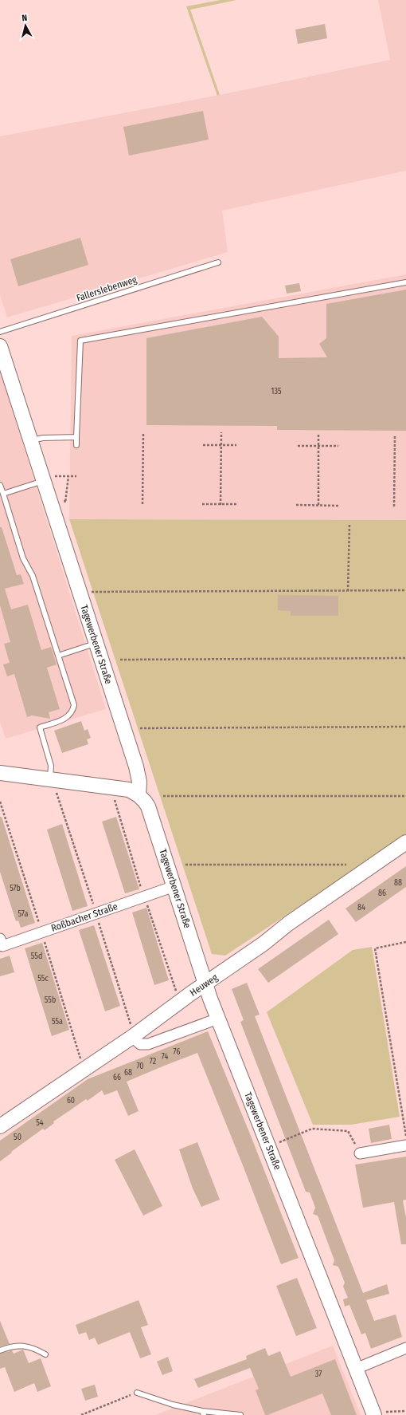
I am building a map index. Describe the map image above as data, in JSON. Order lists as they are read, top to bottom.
{
  "streets": {
    "street": ["Tagewerbener Straße", "Roßbacher Straße", "Heuweg"],
    "lane": ["Fallerslebenweg"]
  },
  "crossings": [
    ["Tagewerbener Straße", "Roßbacher Straße"],
    ["Tagewerbener Straße", "Heuweg"]
  ],
  "house_numbers": [
    "135",
    "88",
    "57b",
    "86",
    "84",
    "57a",
    "55d",
    "55c",
    "55b",
    "55a",
    "76",
    "74",
    "72",
    "70",
    "68",
    "66",
    "60",
    "54",
    "50",
    "37"
  ],
  "north": "top"
}
